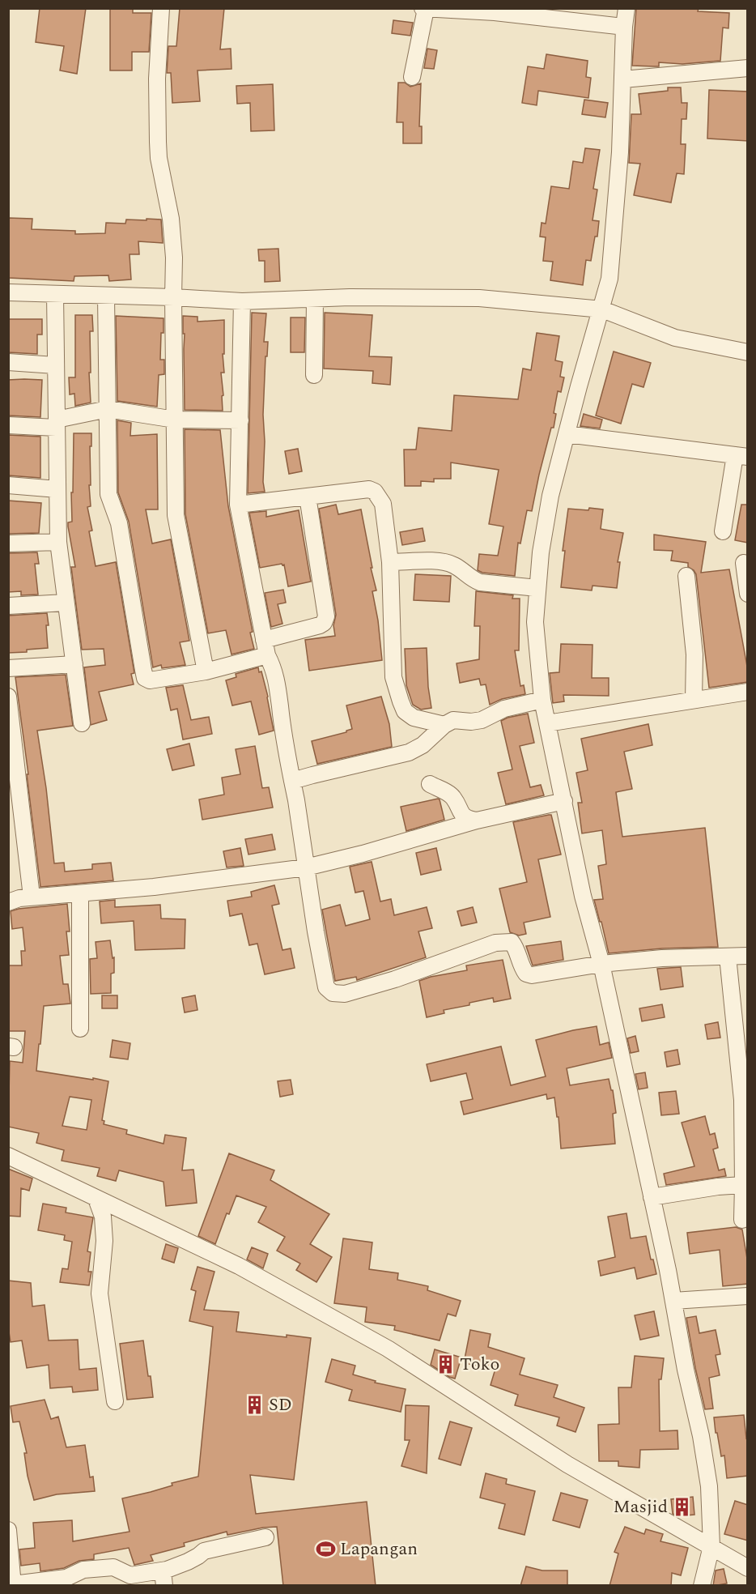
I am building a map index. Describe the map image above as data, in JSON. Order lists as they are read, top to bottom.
{
  "places": {
    "building": ["Toko", "SD", "Masjid"],
    "sports": ["Lapangan"]
  }
}
